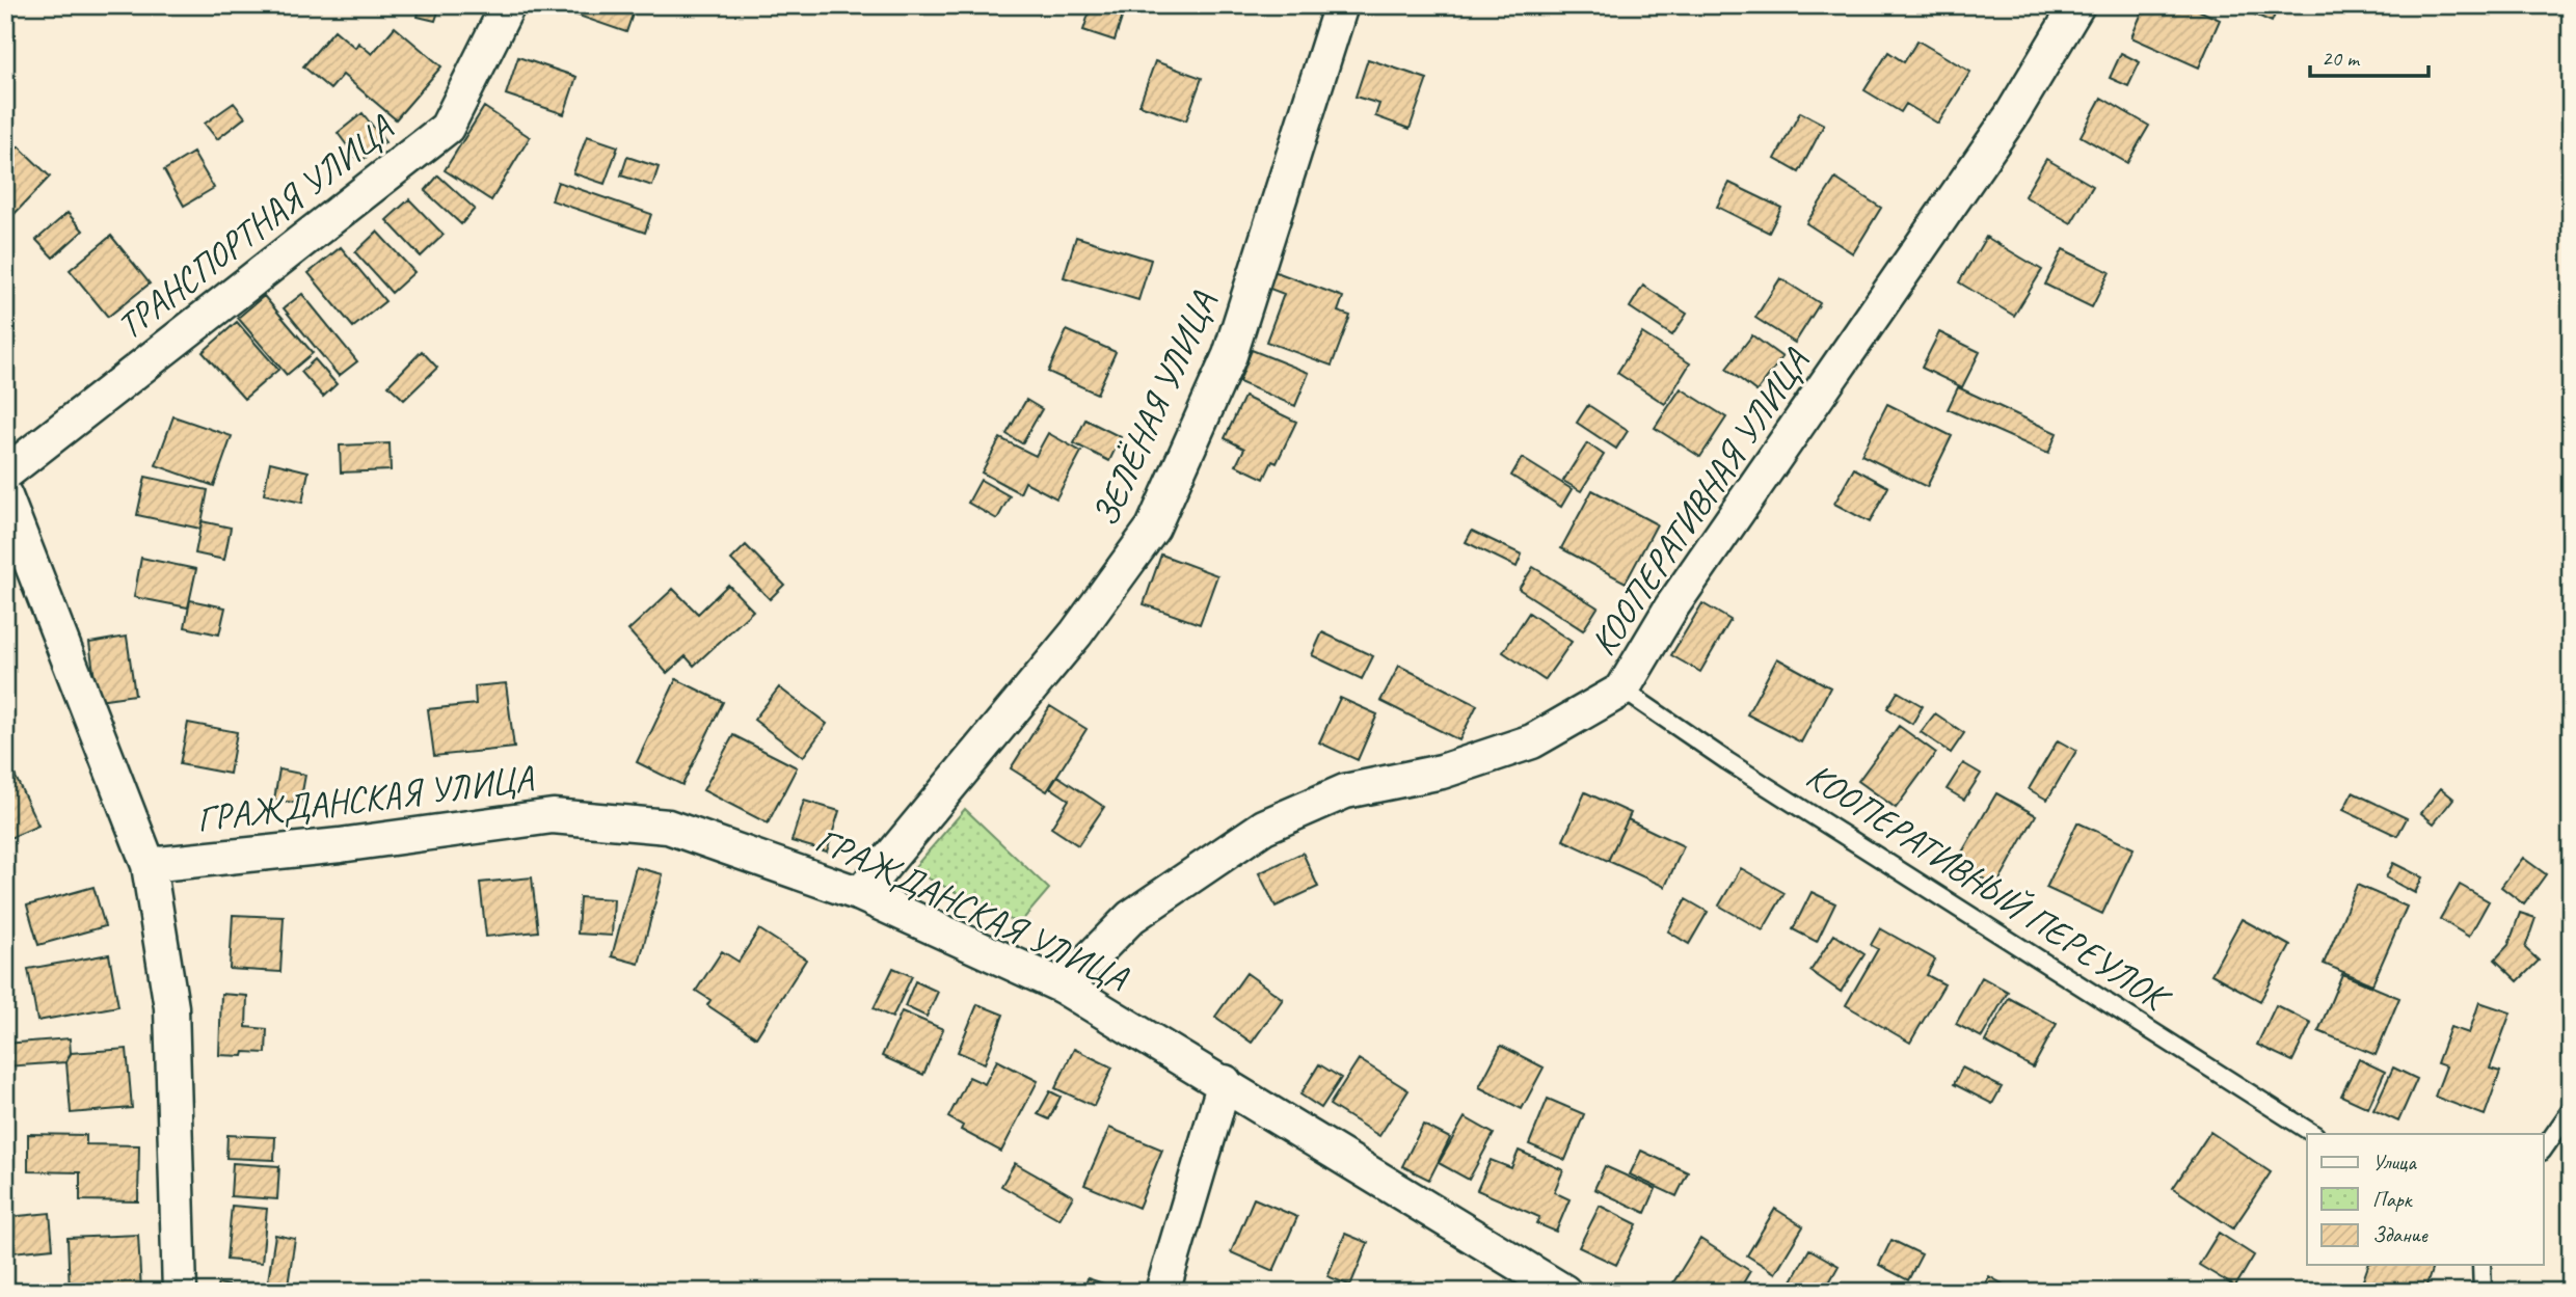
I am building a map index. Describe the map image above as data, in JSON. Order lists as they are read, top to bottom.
{
  "streets": {
    "street": [
      "ТРАНСПОРТНАЯ УЛИЦА",
      "ЗЕЛЁНАЯ УЛИЦА",
      "КООПЕРАТИВНАЯ УЛИЦА",
      "ГРАЖДАНСКАЯ УЛИЦА"
    ],
    "lane": ["КООПЕРАТИВНЫЙ ПЕРЕУЛОК"]
  },
  "crossings": [
    ["ЗЕЛЁНАЯ УЛИЦА", "ГРАЖДАНСКАЯ УЛИЦА"],
    ["КООПЕРАТИВНАЯ УЛИЦА", "ГРАЖДАНСКАЯ УЛИЦА"],
    ["КООПЕРАТИВНАЯ УЛИЦА", "КООПЕРАТИВНЫЙ ПЕРЕУЛОК"]
  ],
  "legend": ["Улица", "Парк", "Здание"],
  "scale_bar": "20 m"
}
